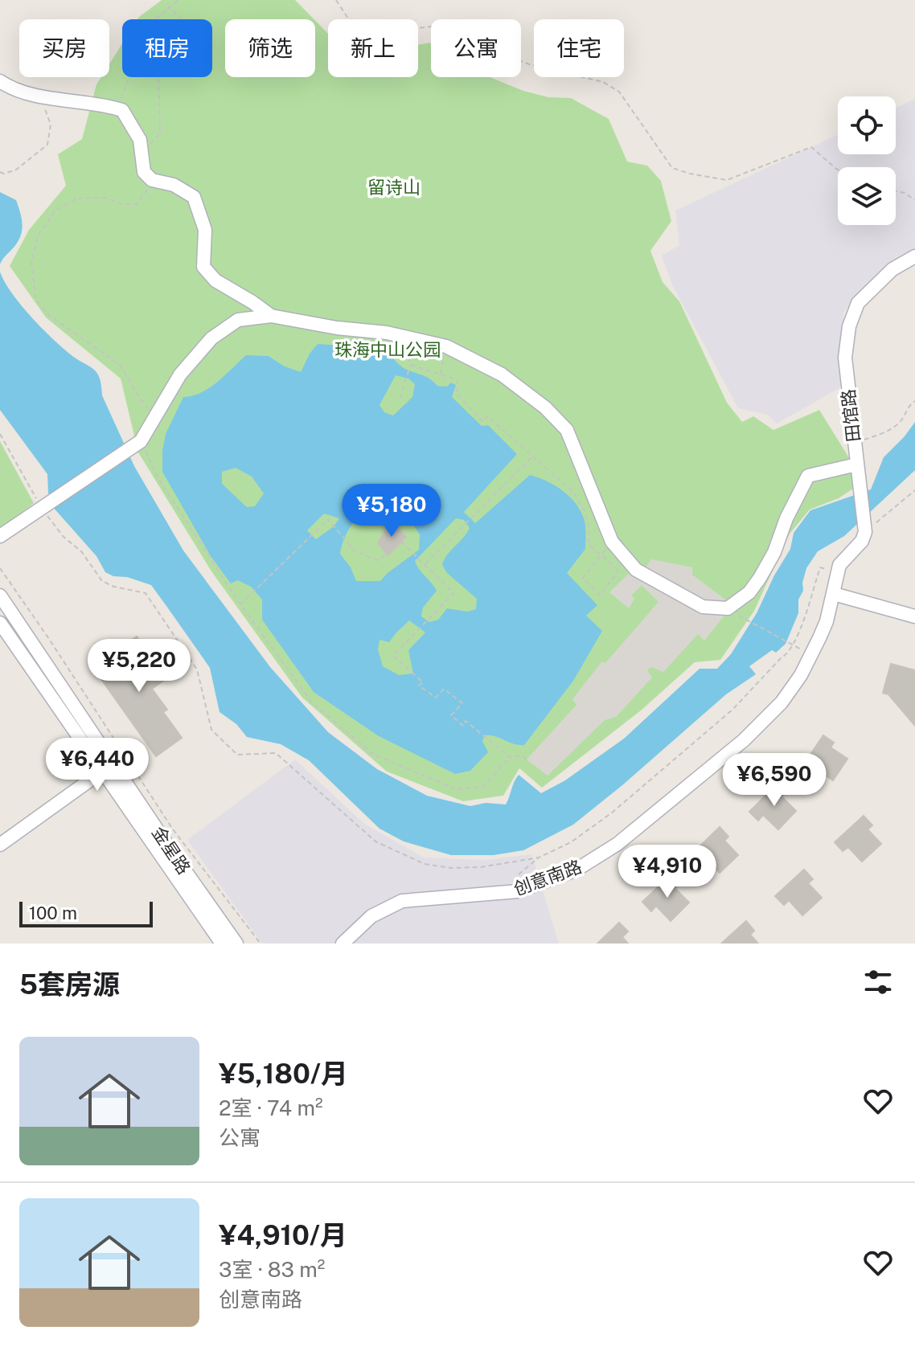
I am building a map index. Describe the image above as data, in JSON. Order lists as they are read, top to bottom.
{
  "streets": {
    "street": ["田馆路", "金星路", "创意南路"]
  },
  "parks": ["留诗山", "珠海中山公园"],
  "scale_bar": "100 m",
  "page": {
    "chip": [
      "买房",
      "租房",
      "筛选",
      "新上",
      "公寓",
      "住宅"
    ],
    "price": [
      "¥5,180",
      "¥5,220",
      "¥6,440",
      "¥6,590",
      "¥4,910"
    ],
    "scale": "100 m",
    "heading": "5套房源",
    "list": [
      {
        "name": "¥5,180/月",
        "note": "2室 · 74 m² · 公寓"
      },
      {
        "name": "¥4,910/月",
        "note": "3室 · 83 m² · 创意南路"
      }
    ]
  }
}
